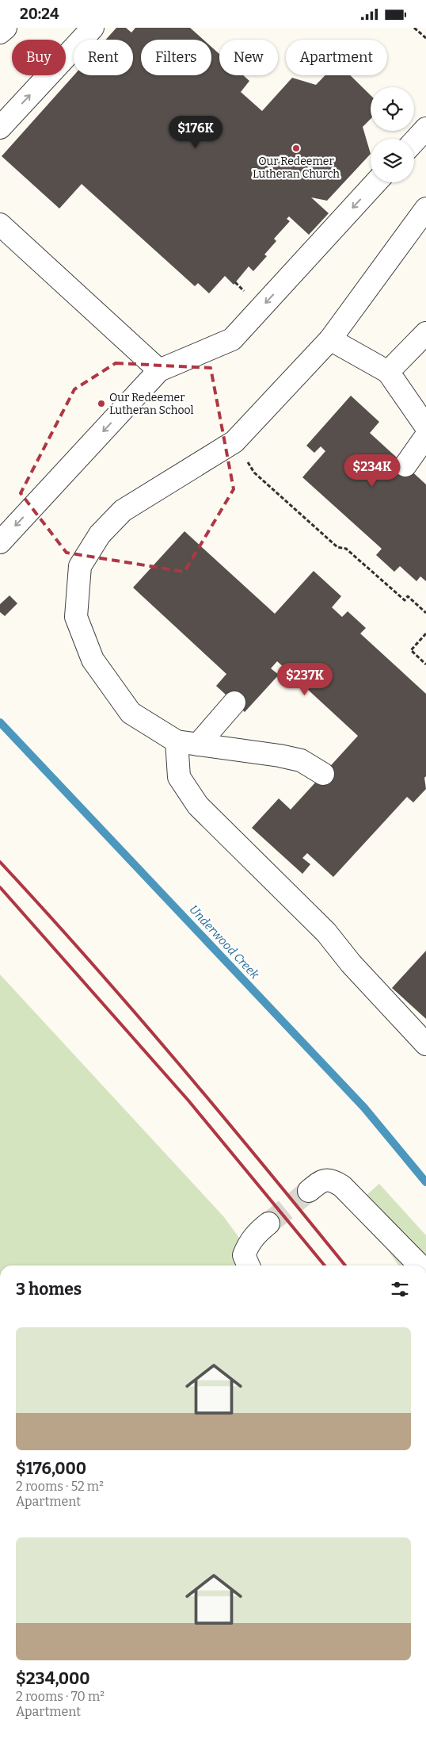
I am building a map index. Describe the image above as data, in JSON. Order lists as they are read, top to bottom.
{
  "water": ["Underwood Creek"],
  "places": ["Our Redeemer Lutheran Church", "Our Redeemer Lutheran School"],
  "page": {
    "status": "20:24",
    "chip": [
      "Buy",
      "Rent",
      "Filters",
      "New",
      "Apartment"
    ],
    "price": ["$176K", "$234K", "$237K"],
    "heading": "3 homes",
    "list": [
      {
        "name": "$176,000",
        "note": "2 rooms · 52 m² · Apartment"
      },
      {
        "name": "$234,000",
        "note": "2 rooms · 70 m² · Apartment"
      }
    ]
  }
}
